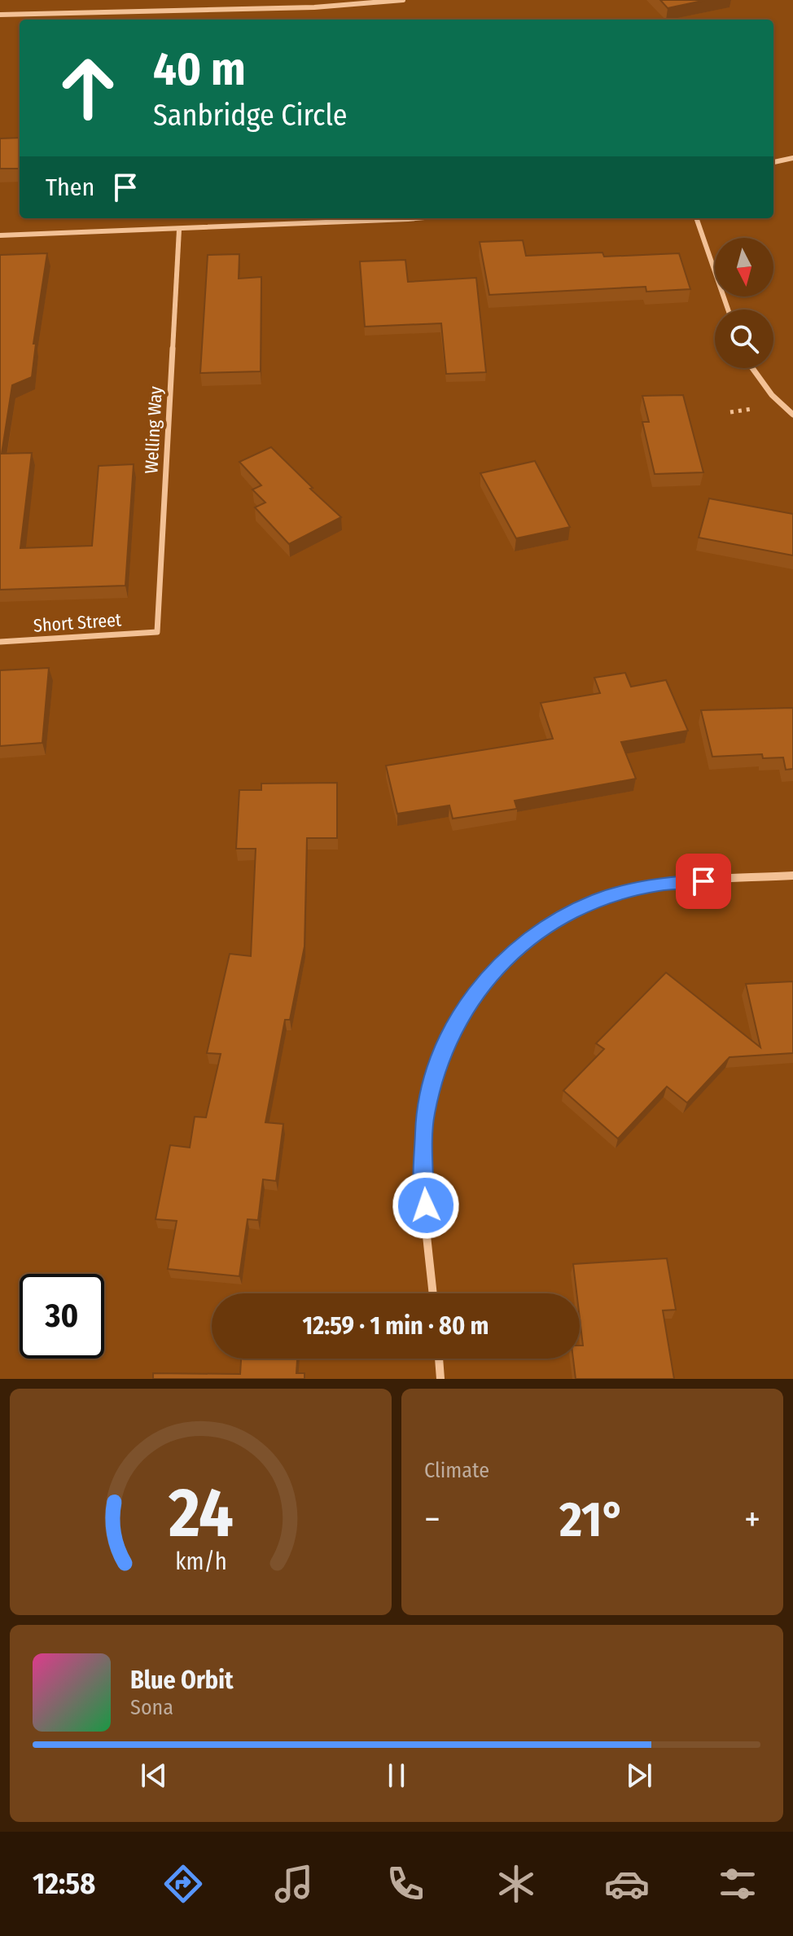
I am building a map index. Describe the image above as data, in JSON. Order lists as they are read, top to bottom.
{
  "streets": {
    "street": ["Welling Way", "Short Street"]
  },
  "crossings": [
    ["Welling Way", "Short Street"]
  ],
  "north": "bottom",
  "page": {
    "turn": ["40 m", "Sanbridge Circle"],
    "then": "Then",
    "limit": "30",
    "trip": "12:59 · 1 min · 80 m",
    "tile": "Climate",
    "heat": ["−", "21°", "+"],
    "song": ["Blue Orbit", "Sona"],
    "tabs": "12:58",
    "gauge": ["24", "km/h"]
  }
}
